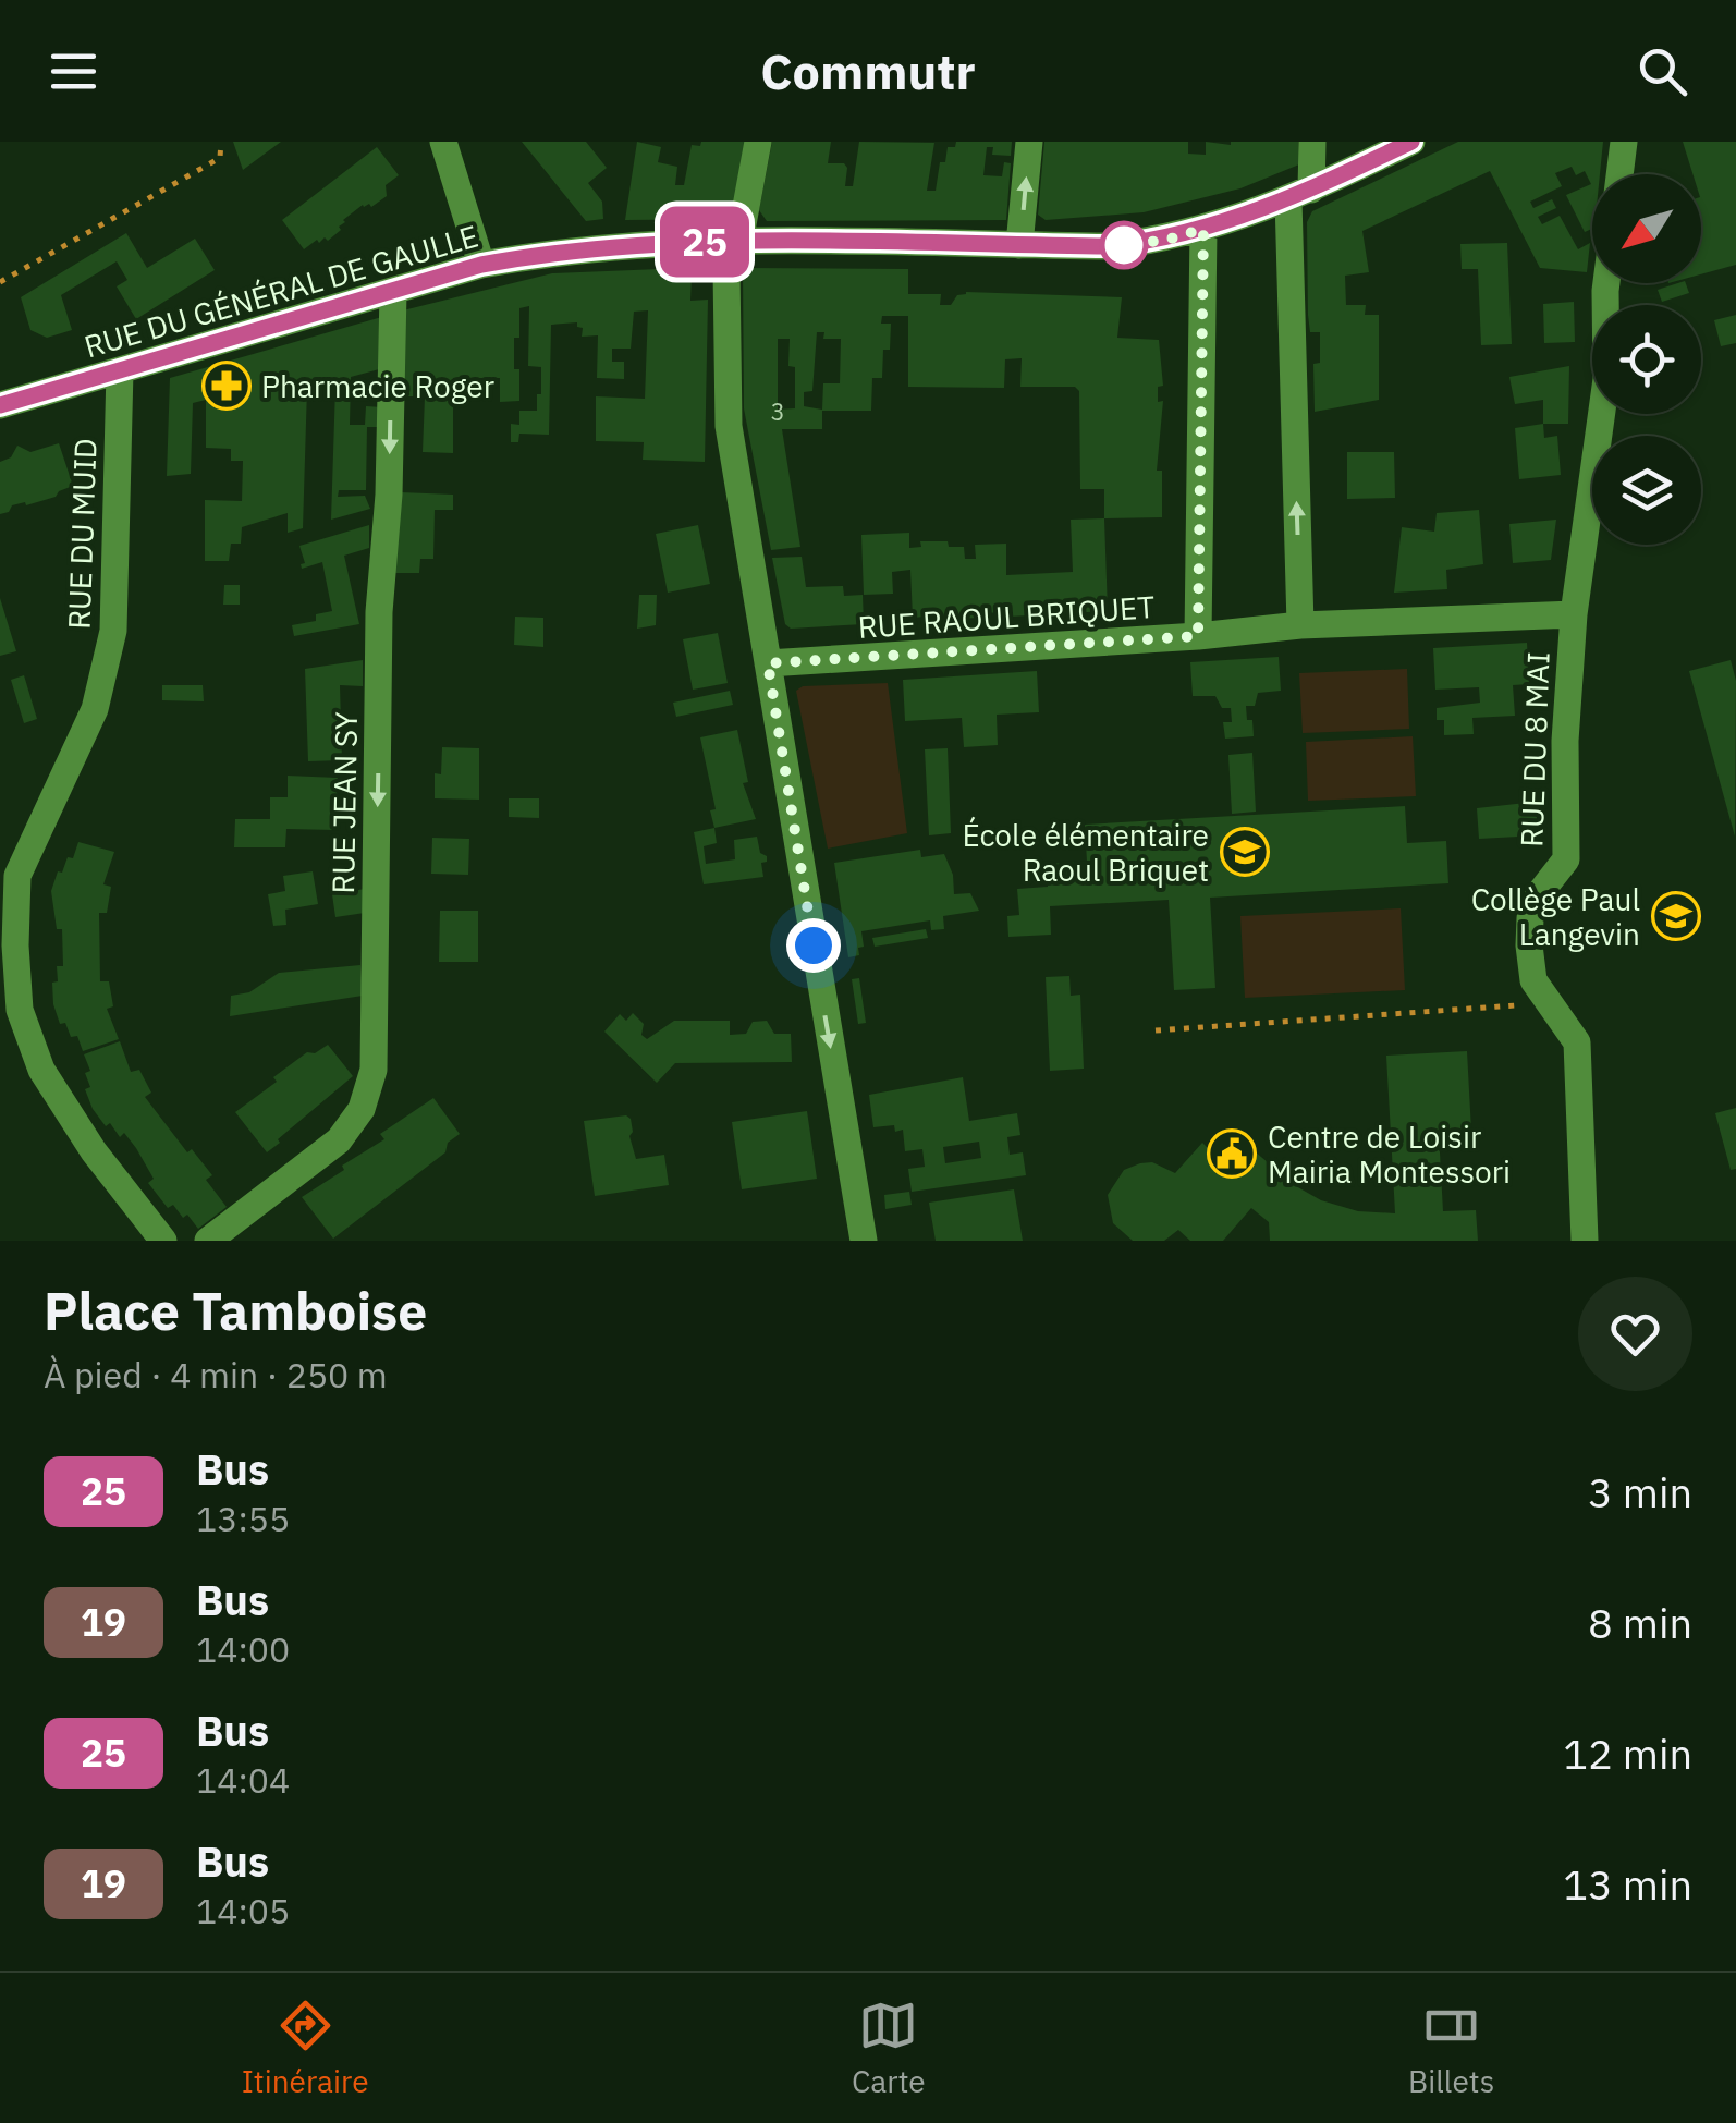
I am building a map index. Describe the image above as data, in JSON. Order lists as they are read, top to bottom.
{
  "streets": {
    "street": [
      "RUE DU GÉNÉRAL DE GAULLE",
      "RUE DU MUID",
      "RUE RAOUL BRIQUET",
      "RUE DU 8 MAI",
      "RUE JEAN SY"
    ]
  },
  "crossings": [
    ["RUE DU GÉNÉRAL DE GAULLE", "RUE DU MUID"],
    ["RUE DU GÉNÉRAL DE GAULLE", "RUE JEAN SY"],
    ["RUE RAOUL BRIQUET", "RUE DU 8 MAI"]
  ],
  "one_way": ["RUE JEAN SY"],
  "places": {
    "pharmacy": ["Pharmacie Roger"],
    "school or university": ["École élémentaire Raoul Briquet", "Collège Paul Langevin"],
    "public building": ["Centre de Loisir Mairia Montessori"]
  },
  "lines": ["bus line 25"],
  "house_numbers": ["3"],
  "north": "bottom left",
  "page": {
    "header": "Commutr",
    "on_map": "25",
    "heading": ["Place Tamboise", "À pied · 4 min · 250 m"],
    "list": [
      {
        "mark": "25",
        "name": "Bus",
        "note": "13:55",
        "value": "3 min"
      },
      {
        "mark": "19",
        "name": "Bus",
        "note": "14:00",
        "value": "8 min"
      },
      {
        "mark": "25",
        "name": "Bus",
        "note": "14:04",
        "value": "12 min"
      },
      {
        "mark": "19",
        "name": "Bus",
        "note": "14:05",
        "value": "13 min"
      }
    ],
    "tabs": ["Itinéraire", "Carte", "Billets"]
  }
}
